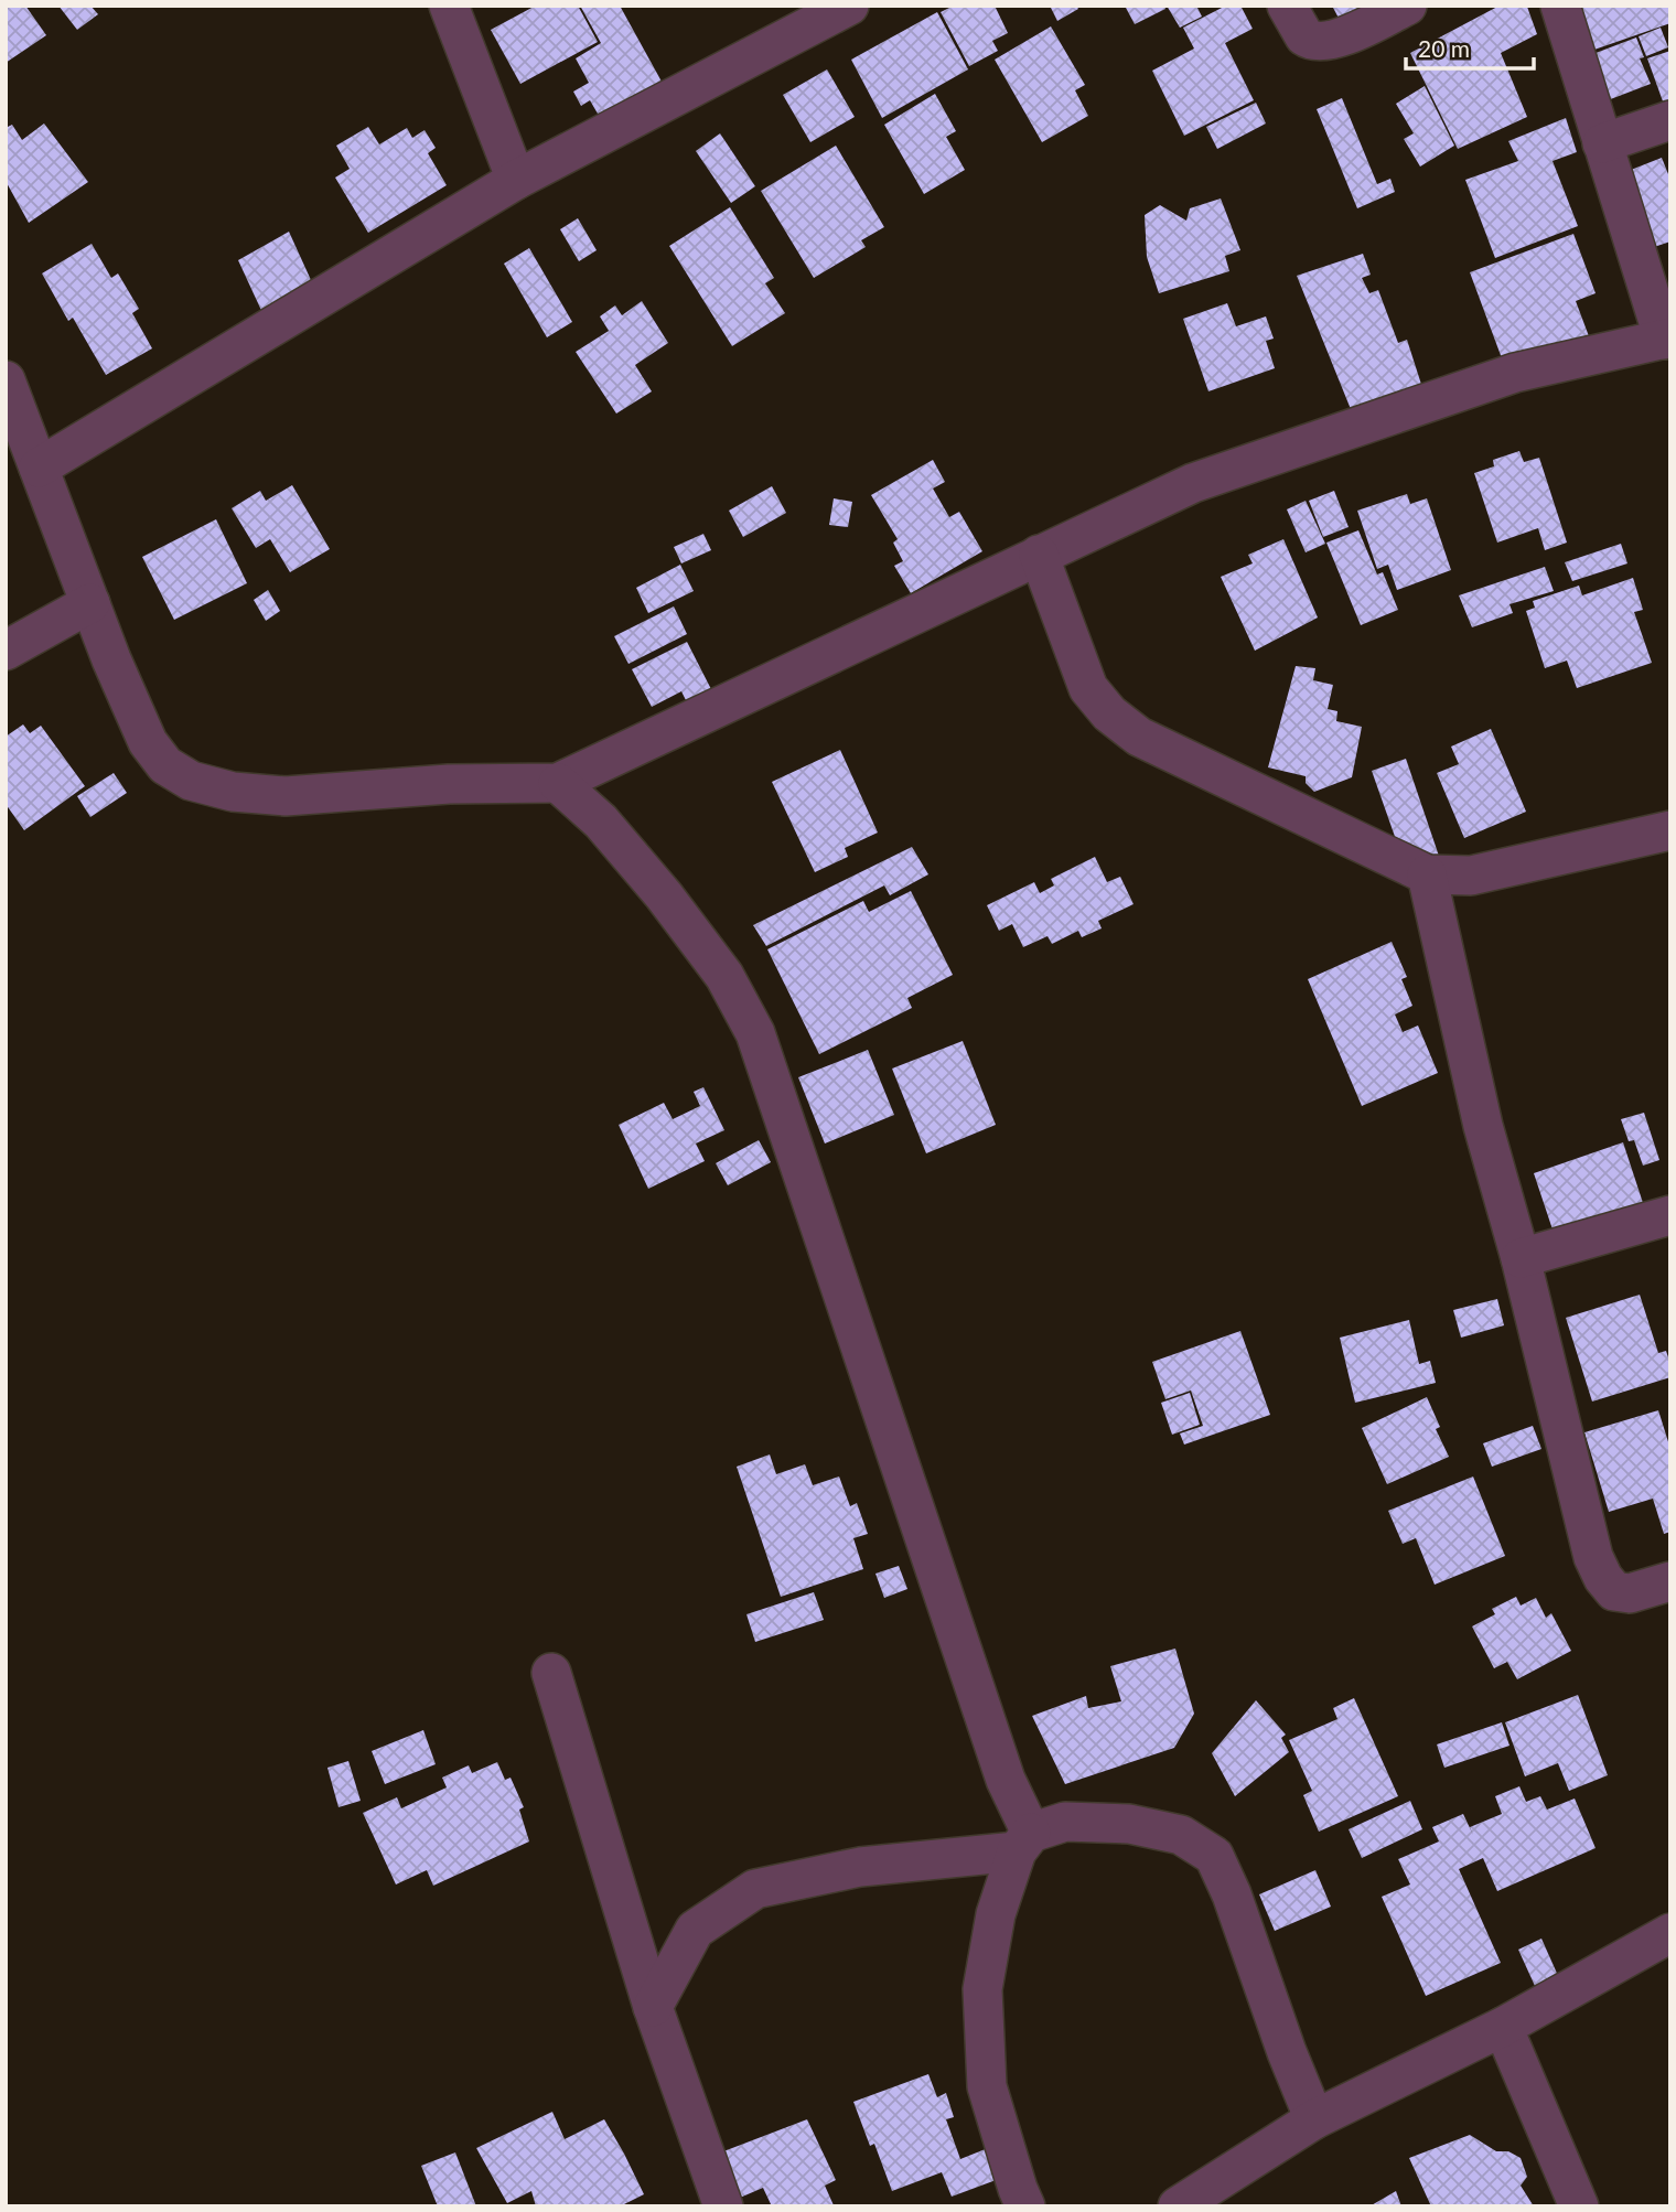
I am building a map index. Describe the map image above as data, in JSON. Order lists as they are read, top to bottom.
{
  "scale_bar": "20 m"
}
